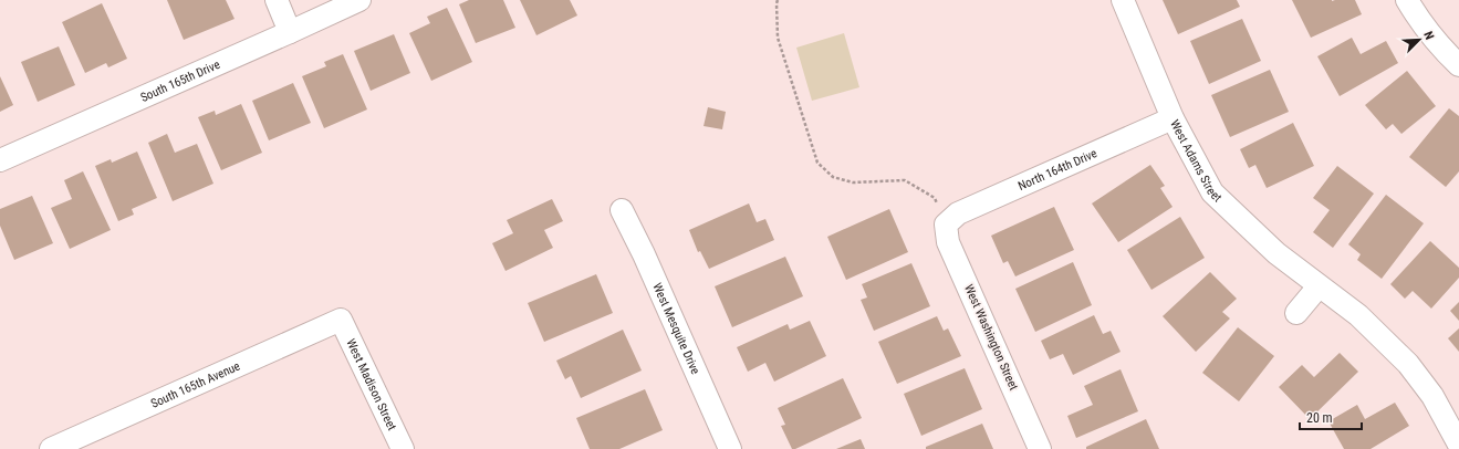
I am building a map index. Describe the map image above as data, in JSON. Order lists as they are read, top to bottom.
{
  "streets": {
    "street": [
      "South 165th Drive",
      "West Adams Street",
      "North 164th Drive",
      "West Mesquite Drive",
      "West Washington Street",
      "South 165th Avenue",
      "West Madison Street"
    ]
  },
  "crossings": [
    ["West Adams Street", "North 164th Drive"],
    ["North 164th Drive", "West Washington Street"],
    ["South 165th Avenue", "West Madison Street"]
  ],
  "scale_bar": "20 m",
  "north": "top right"
}
